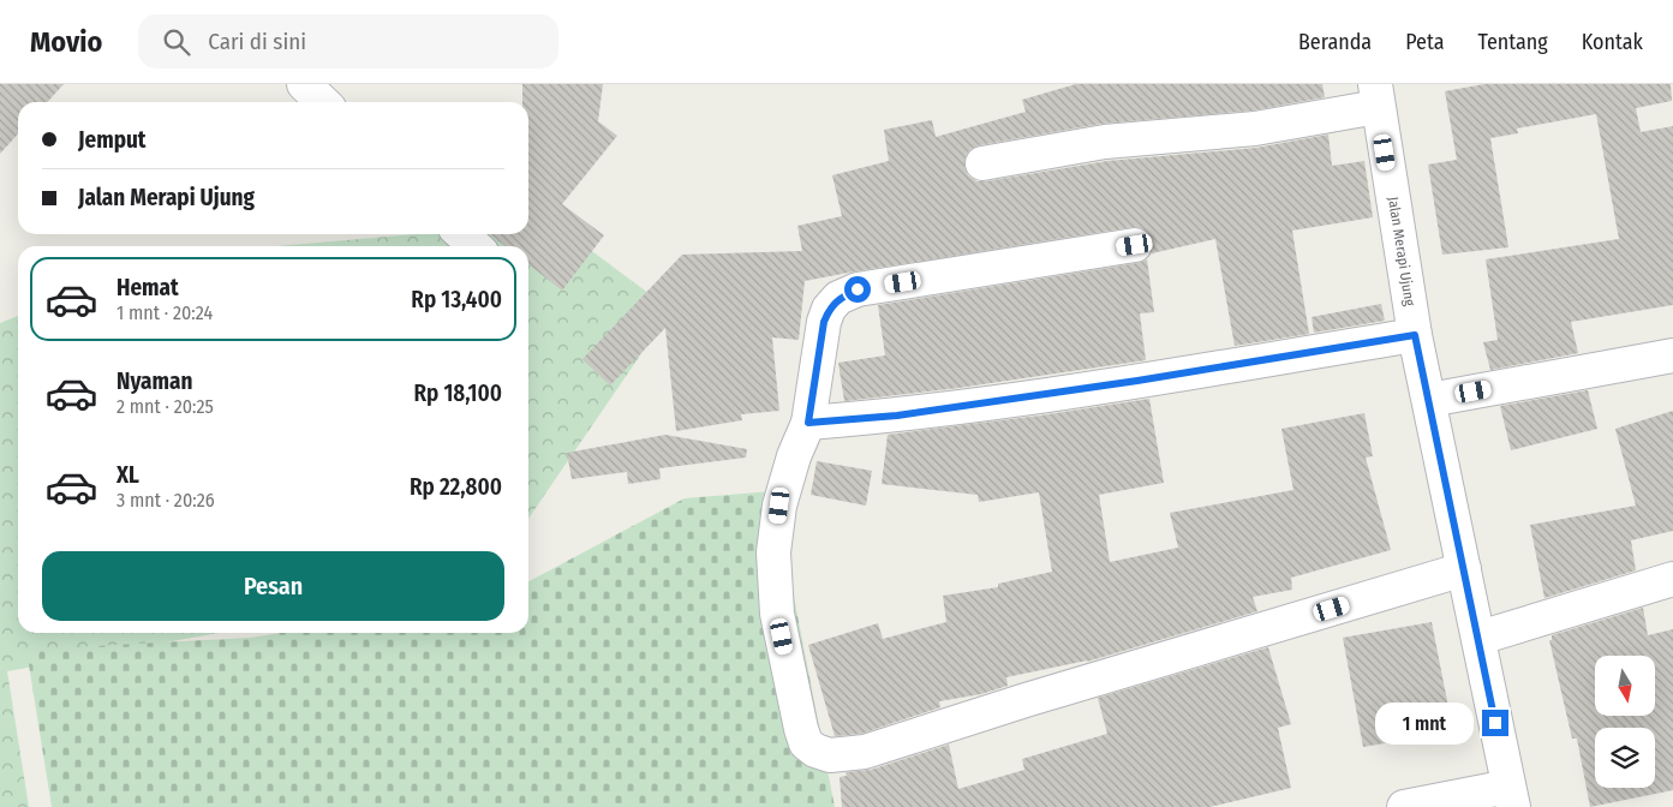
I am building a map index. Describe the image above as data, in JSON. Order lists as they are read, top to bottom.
{
  "streets": {
    "street": ["Jalan Merapi Ujung"]
  },
  "north": "bottom",
  "page": {
    "header": "Movio",
    "search": "Cari di sini",
    "nav": [
      "Beranda",
      "Peta",
      "Tentang",
      "Kontak"
    ],
    "banner": ["Jemput", "Jalan Merapi Ujung"],
    "list": [
      {
        "name": "Hemat",
        "note": "1 mnt · 20:24",
        "value": "Rp 13,400"
      },
      {
        "name": "Nyaman",
        "note": "2 mnt · 20:25",
        "value": "Rp 18,100"
      },
      {
        "name": "XL",
        "note": "3 mnt · 20:26",
        "value": "Rp 22,800"
      }
    ],
    "buttons": "Pesan",
    "bubble": "1 mnt"
  }
}
